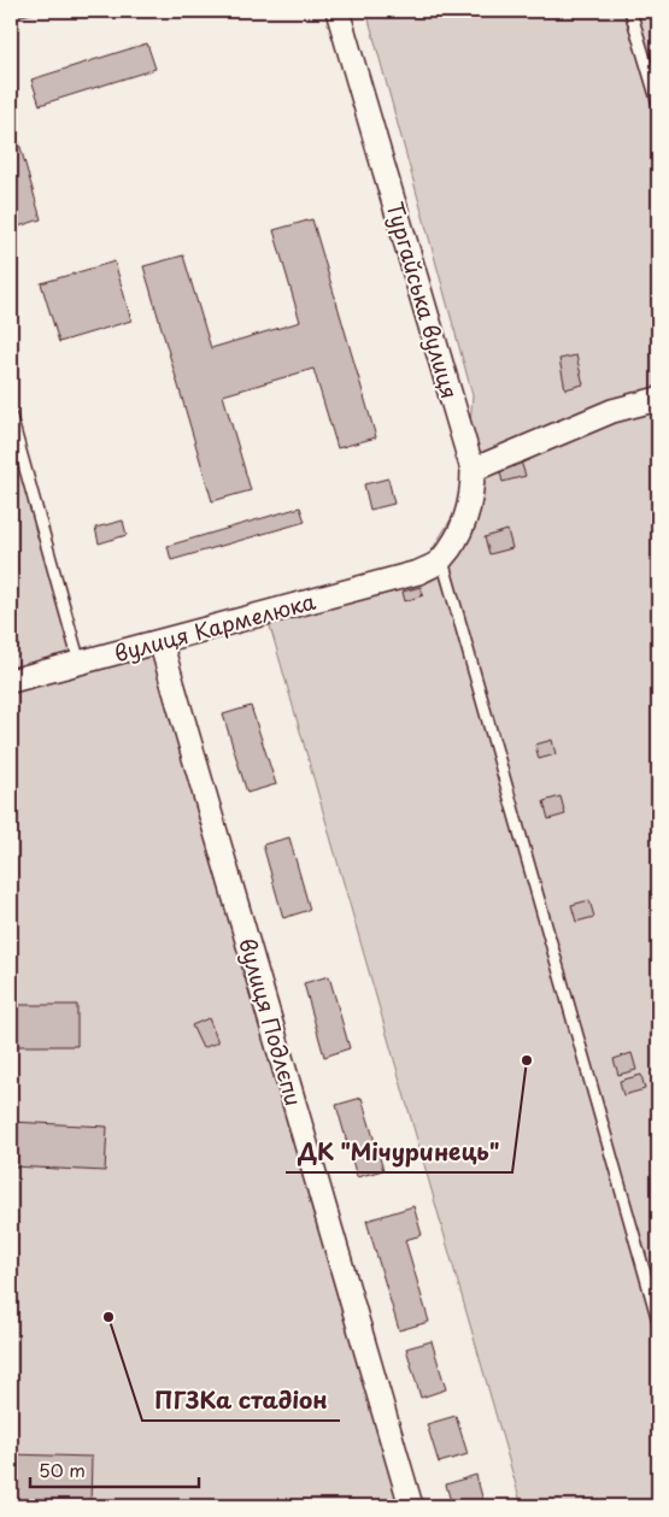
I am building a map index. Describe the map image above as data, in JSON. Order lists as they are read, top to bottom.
{
  "streets": {
    "street": ["Тургайська вулиця", "вулиця Кармелюка", "вулиця Подлєпи"]
  },
  "crossings": [
    ["Тургайська вулиця", "вулиця Кармелюка"],
    ["вулиця Кармелюка", "вулиця Подлєпи"]
  ],
  "places": ["ДК \"Мічуринець\"", "ПГЗКа стадіон"],
  "scale_bar": "50 m"
}
